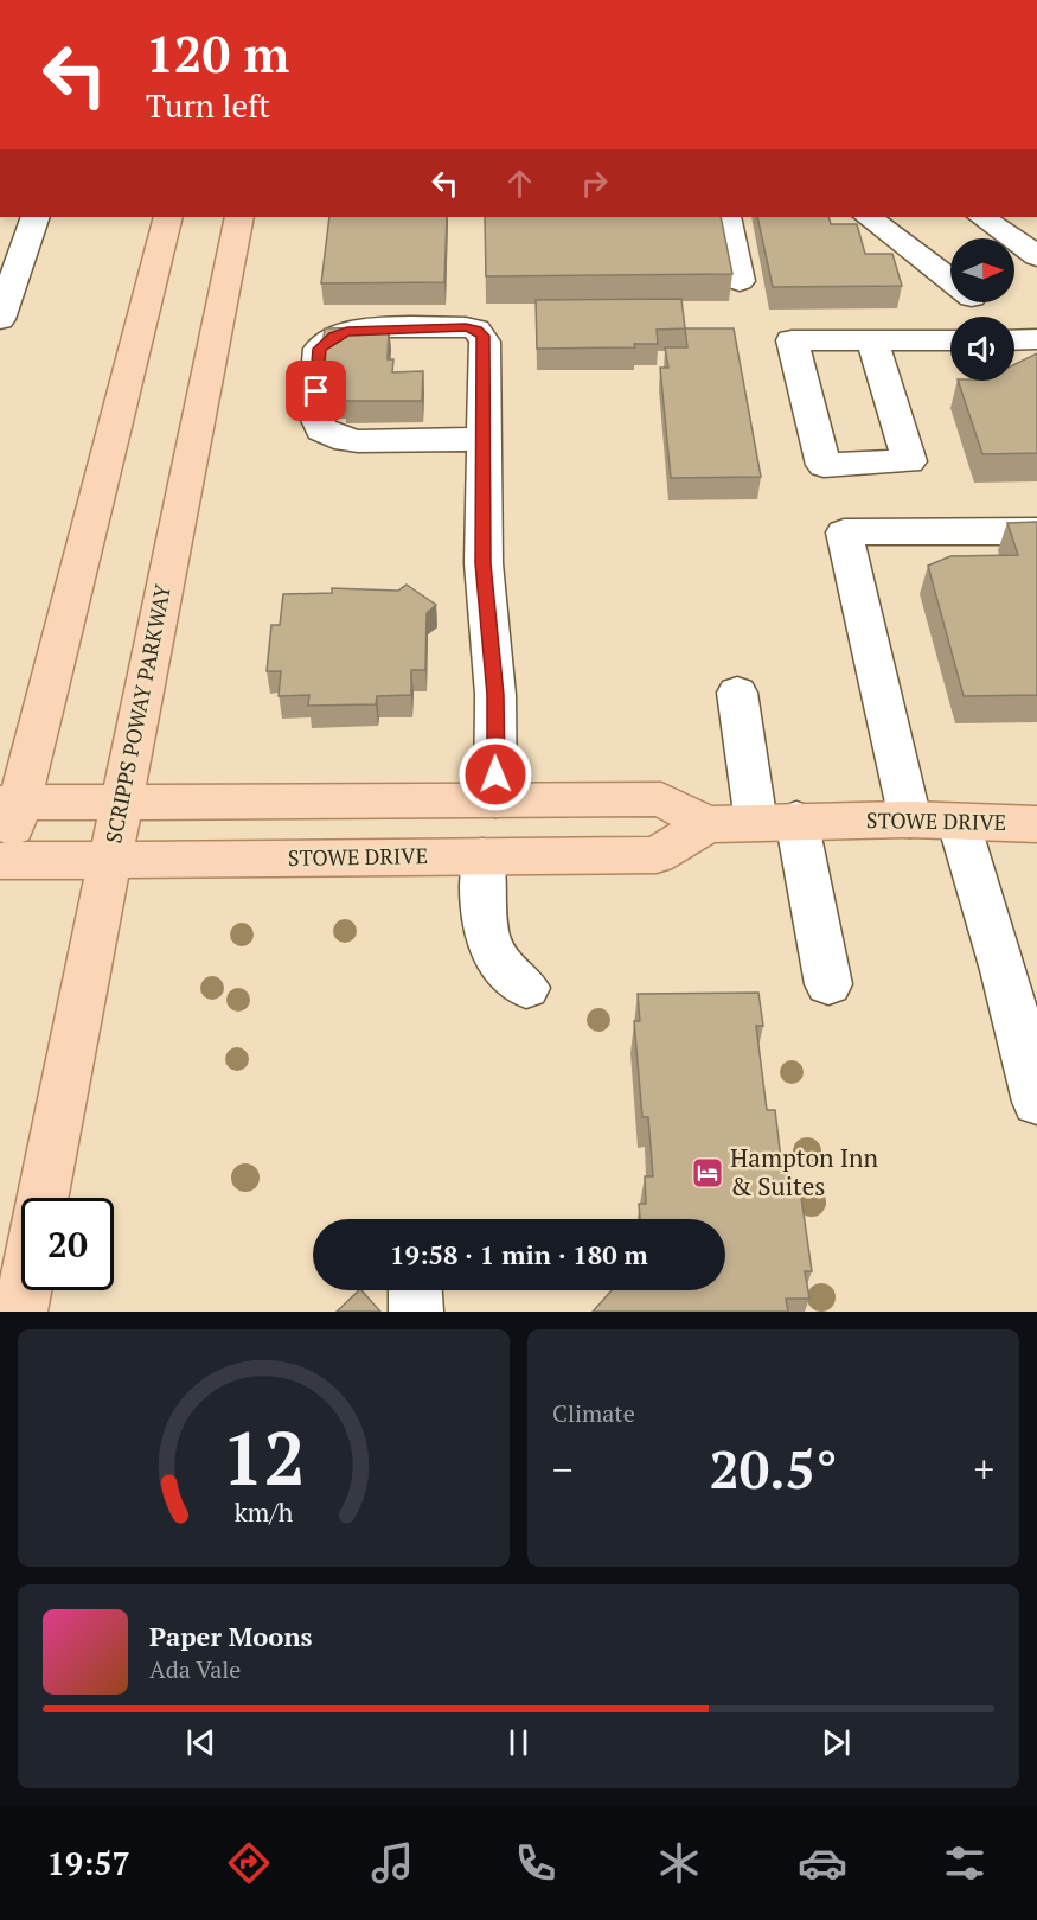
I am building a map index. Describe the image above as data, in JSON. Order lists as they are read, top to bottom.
{
  "streets": {
    "main road": ["SCRIPPS POWAY PARKWAY", "STOWE DRIVE"]
  },
  "crossings": [
    ["SCRIPPS POWAY PARKWAY", "STOWE DRIVE"]
  ],
  "places": {
    "hotel": ["Hampton Inn & Suites"]
  },
  "north": "right",
  "page": {
    "turn": ["120 m", "Turn left"],
    "limit": "20",
    "trip": "19:58 · 1 min · 180 m",
    "tile": "Climate",
    "heat": ["−", "20.5°", "+"],
    "song": ["Paper Moons", "Ada Vale"],
    "tabs": "19:57",
    "gauge": ["12", "km/h"]
  }
}
